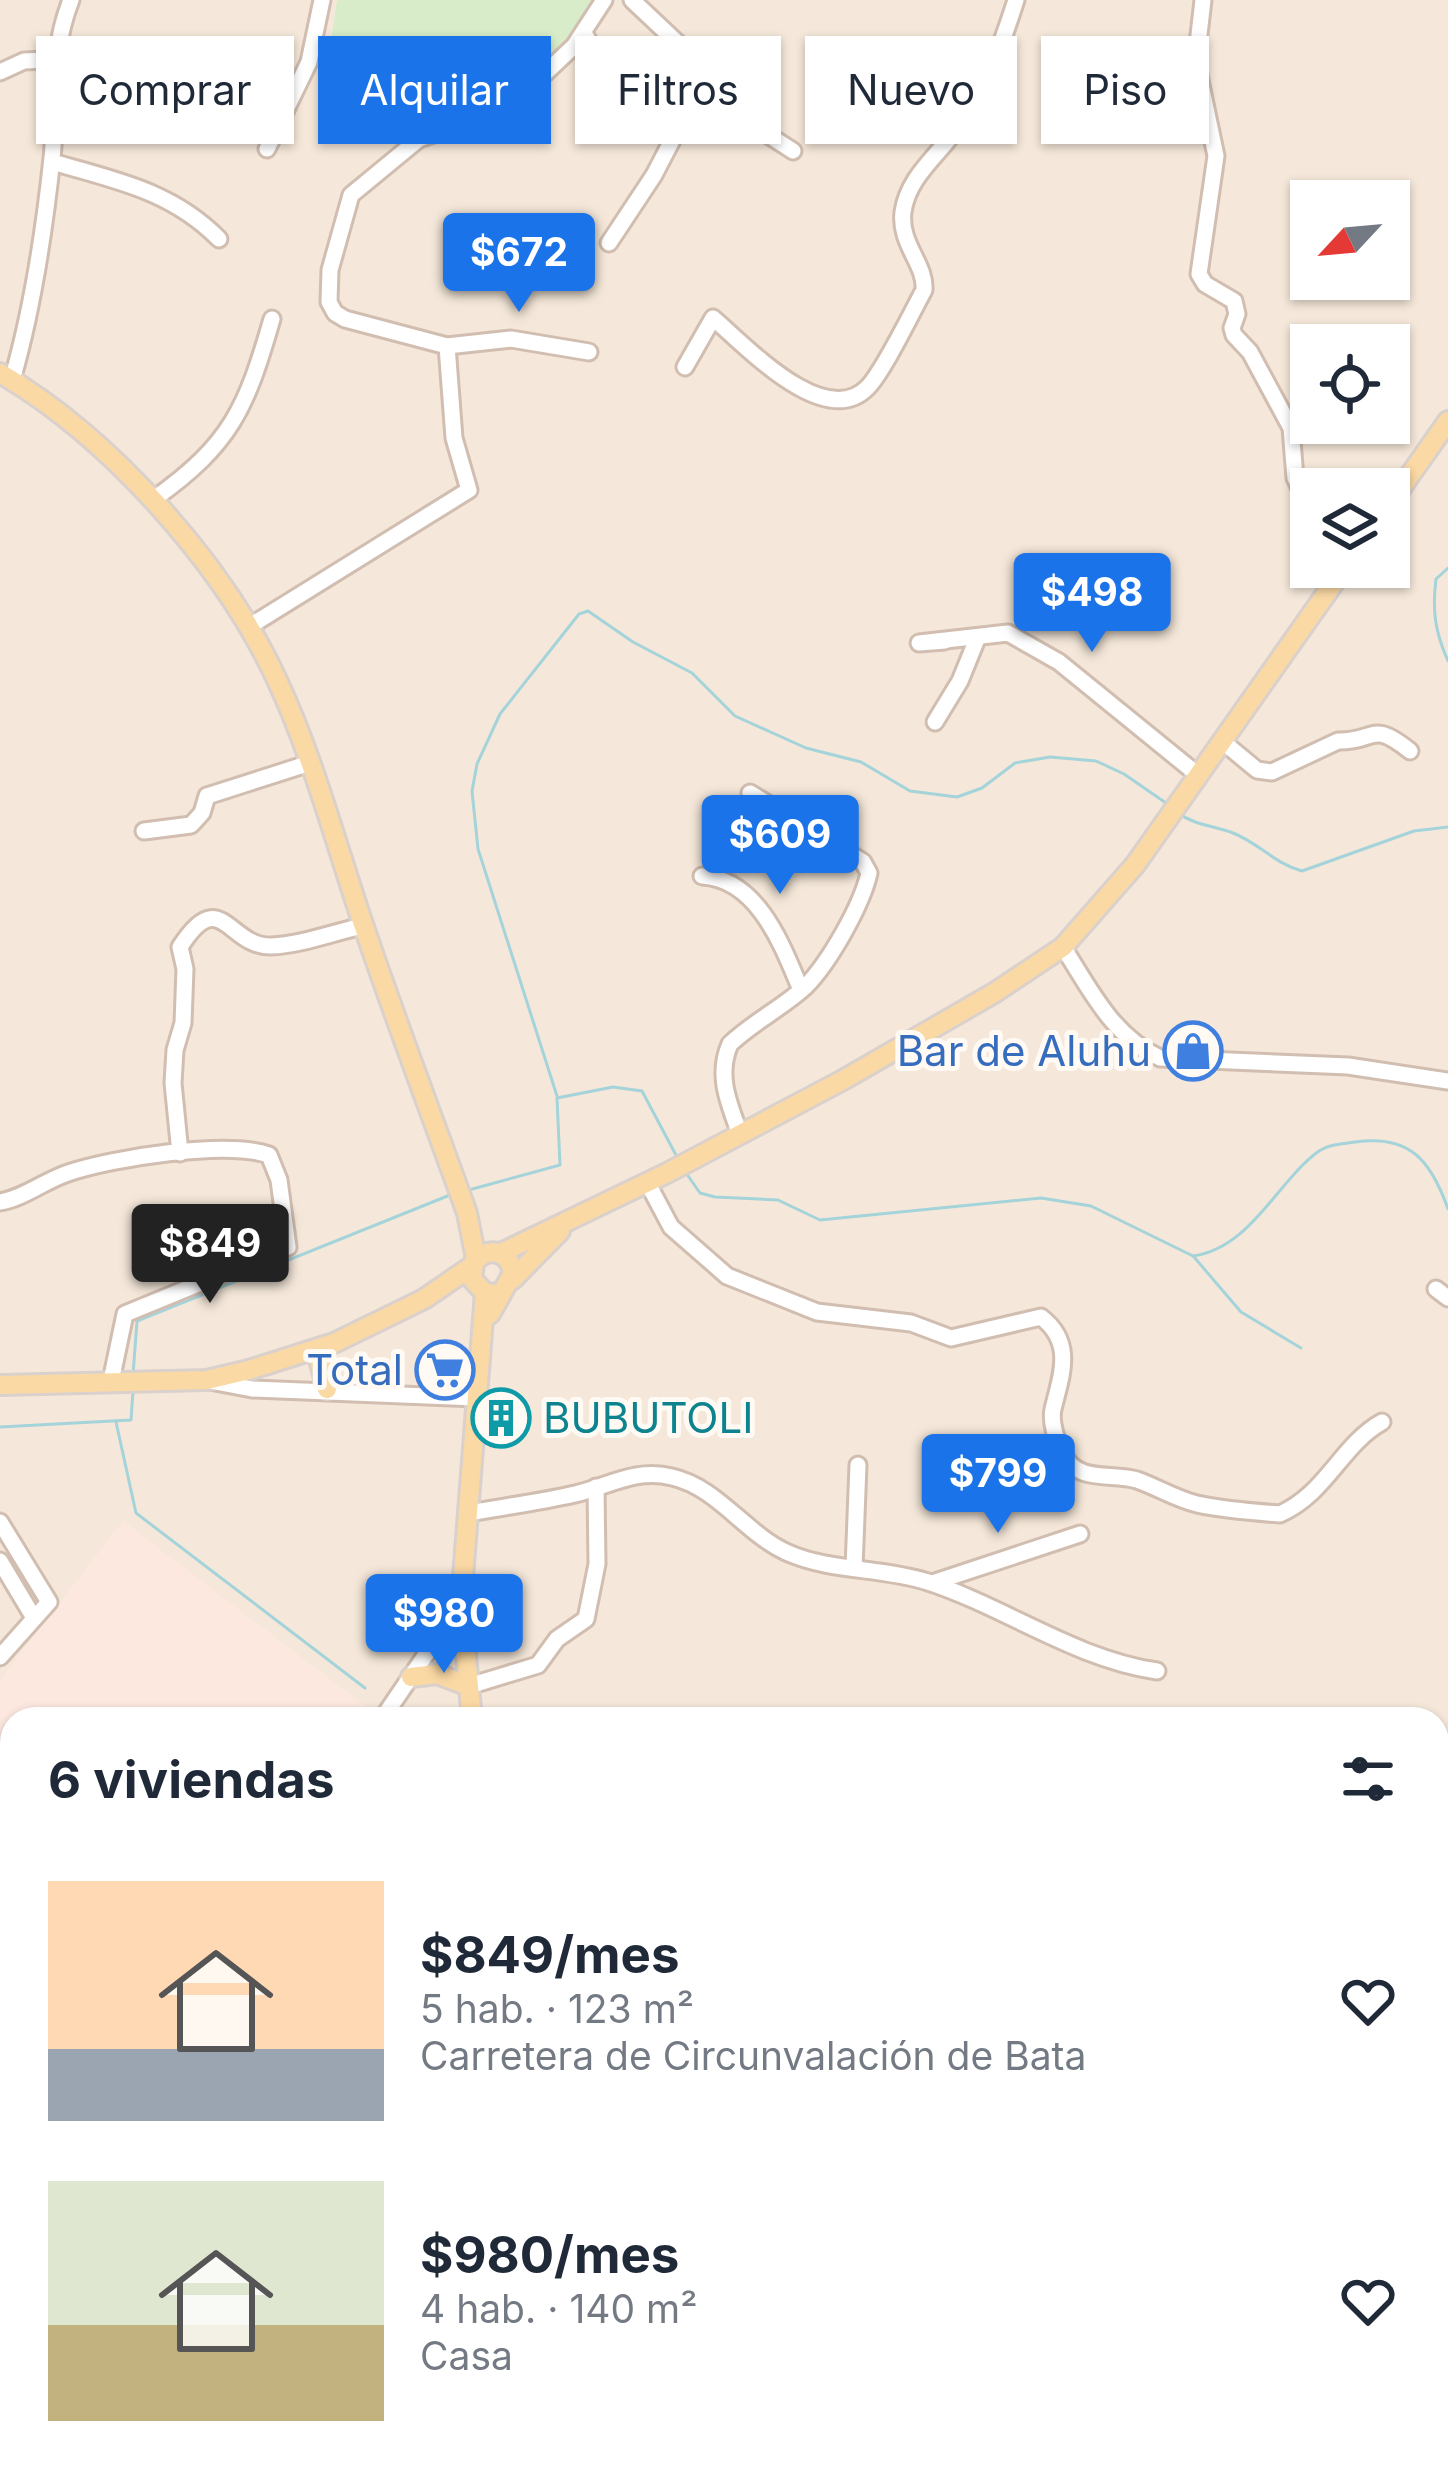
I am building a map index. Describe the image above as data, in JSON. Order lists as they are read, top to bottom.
{
  "places": {
    "shop": ["Bar de Aluhu"],
    "supermarket": ["Total"],
    "building": ["BUBUTOLI"]
  },
  "north": "bottom left",
  "page": {
    "chip": [
      "Comprar",
      "Alquilar",
      "Filtros",
      "Nuevo",
      "Piso"
    ],
    "price": [
      "$672",
      "$498",
      "$609",
      "$849",
      "$799",
      "$980"
    ],
    "heading": "6 viviendas",
    "list": [
      {
        "name": "$849/mes",
        "note": "5 hab. · 123 m² · Carretera de Circunvalación de Bata"
      },
      {
        "name": "$980/mes",
        "note": "4 hab. · 140 m² · Casa"
      }
    ]
  }
}
